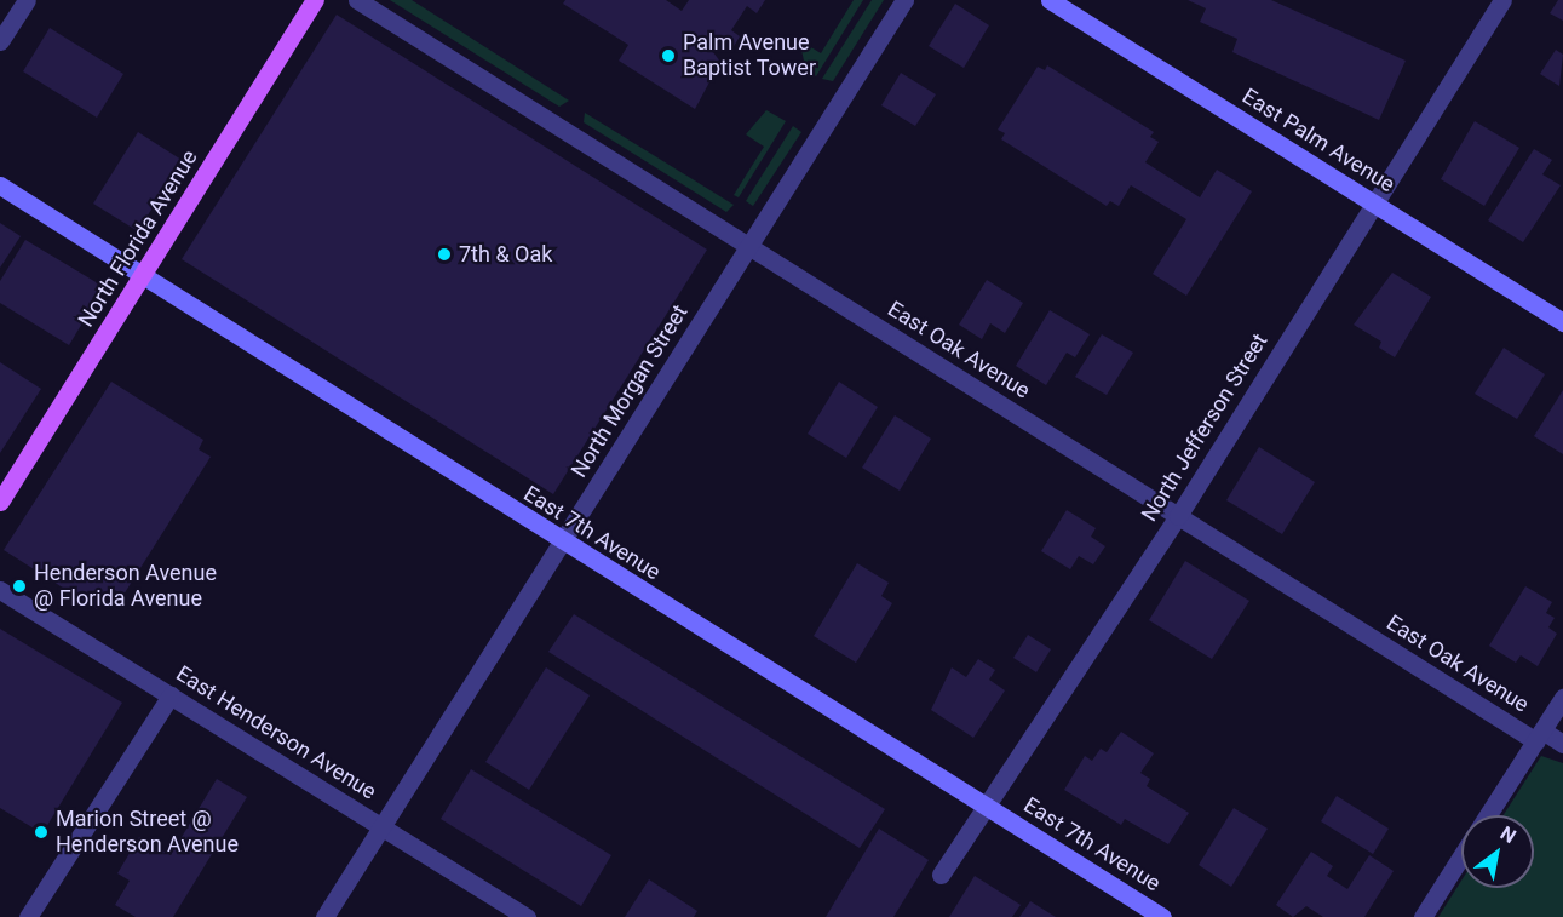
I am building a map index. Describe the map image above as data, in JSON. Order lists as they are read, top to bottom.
{
  "streets": {
    "main road": ["North Florida Avenue"],
    "street": [
      "East Palm Avenue",
      "East Oak Avenue",
      "North Morgan Street",
      "North Jefferson Street",
      "East 7th Avenue",
      "East Henderson Avenue"
    ]
  },
  "crossings": [
    ["East Palm Avenue", "North Jefferson Street"],
    ["North Florida Avenue", "East 7th Avenue"],
    ["East Oak Avenue", "North Morgan Street"],
    ["East Oak Avenue", "North Jefferson Street"],
    ["North Morgan Street", "East 7th Avenue"],
    ["North Morgan Street", "East Henderson Avenue"],
    ["North Jefferson Street", "East 7th Avenue"]
  ],
  "places": [
    "Palm Avenue Baptist Tower",
    "7th & Oak",
    "Henderson Avenue @ Florida Avenue",
    "Marion Street @ Henderson Avenue"
  ],
  "north": "top right"
}
